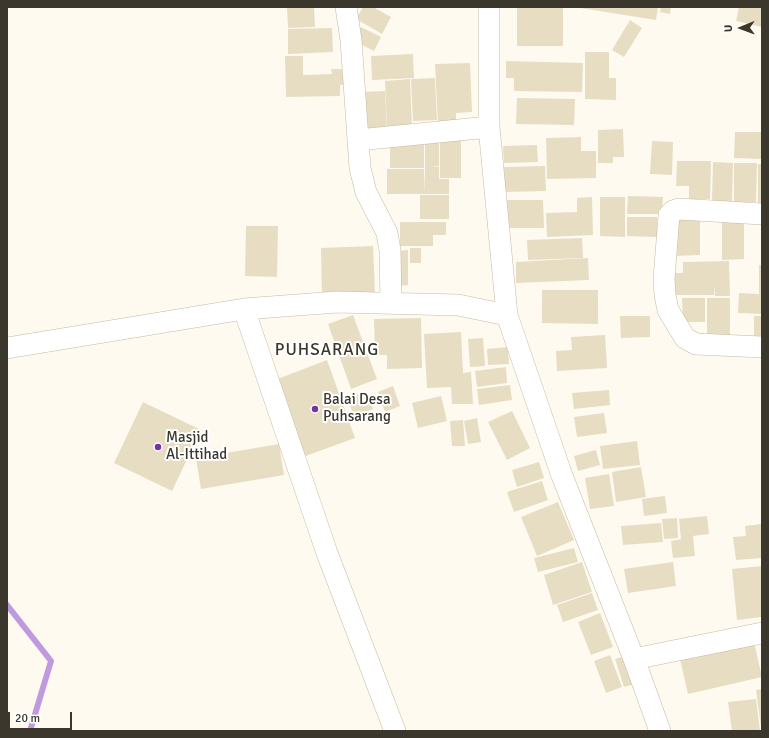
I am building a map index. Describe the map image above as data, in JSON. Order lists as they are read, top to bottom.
{
  "districts": ["PUHSARANG"],
  "places": ["Balai Desa Puhsarang", "Masjid Al-Ittihad"],
  "scale_bar": "20 m",
  "north": "left"
}
